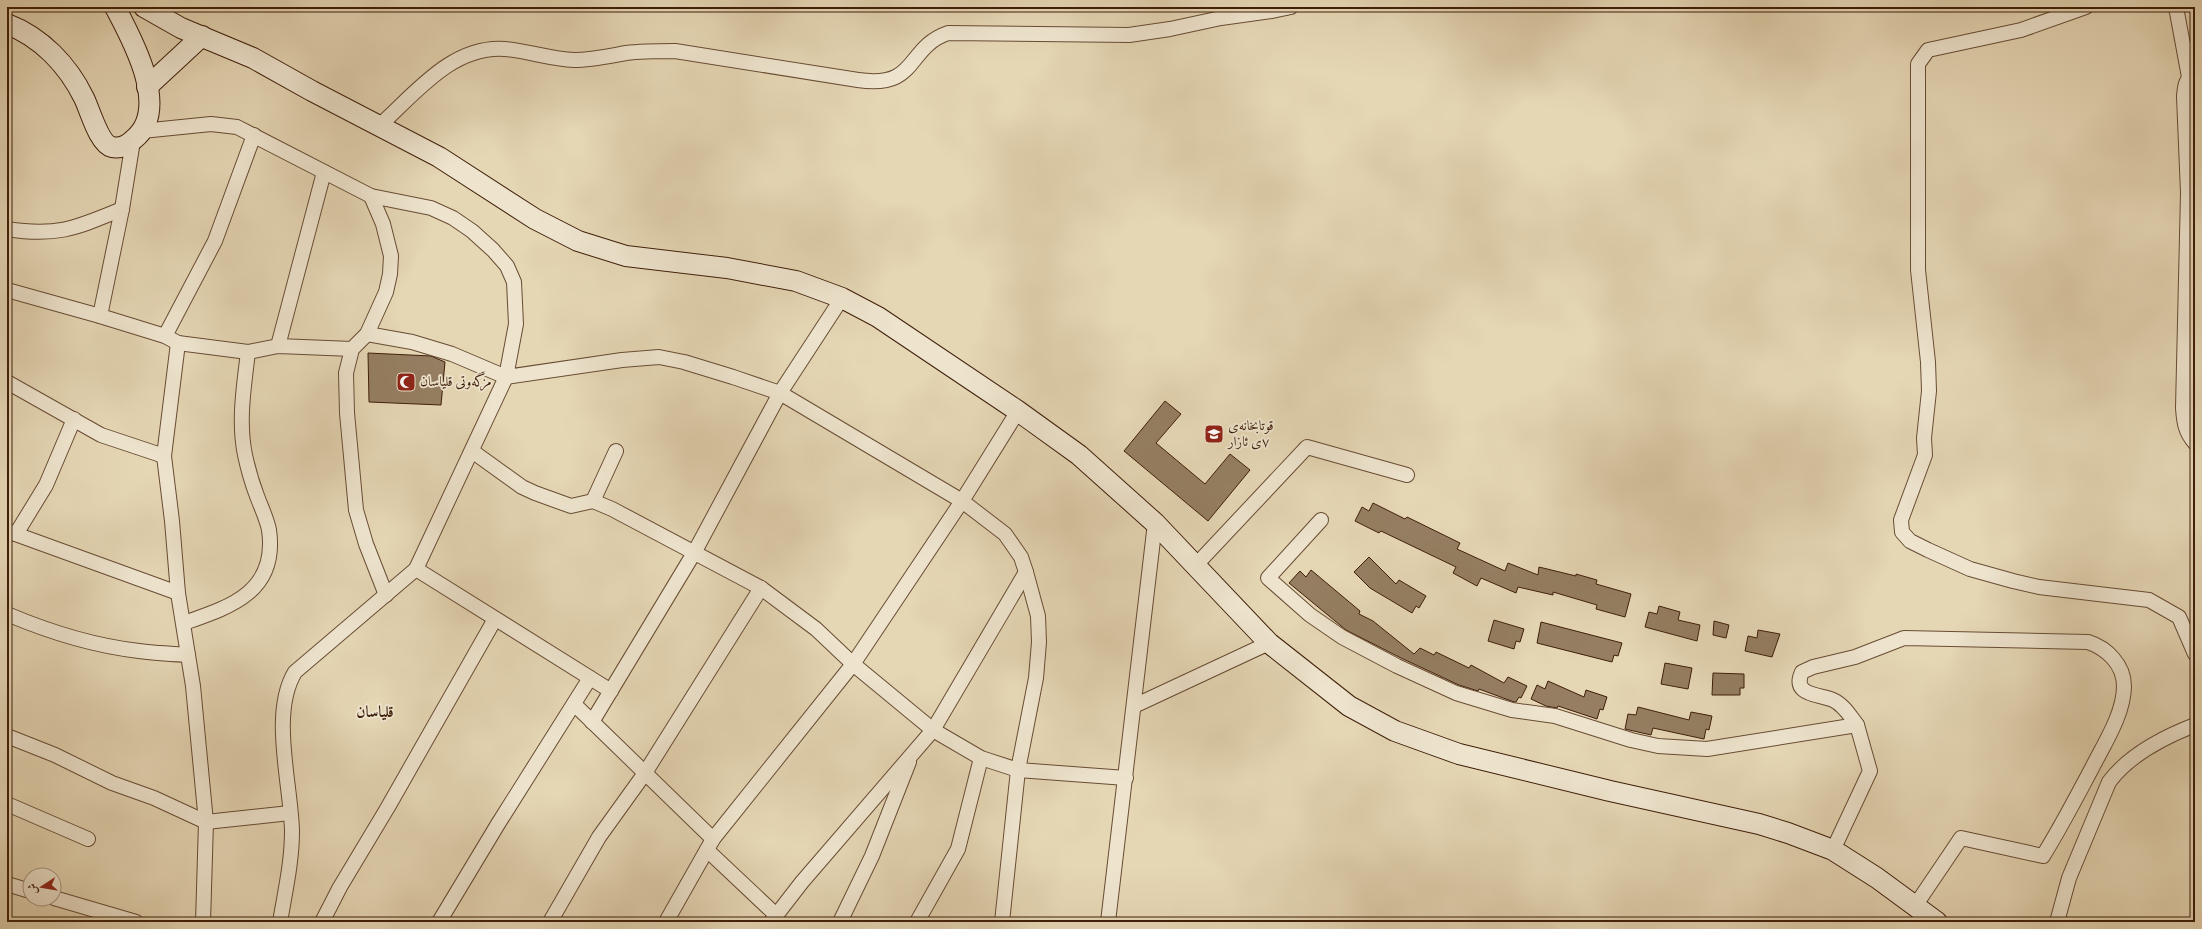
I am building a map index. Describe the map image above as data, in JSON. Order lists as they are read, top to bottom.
{
  "districts": ["قلياسان"],
  "places": {
    "mosque": ["مزگەوتی قلیاسان"],
    "school or university": ["قوتابخانەی ٧ی ئازار"]
  },
  "north": "left"
}
